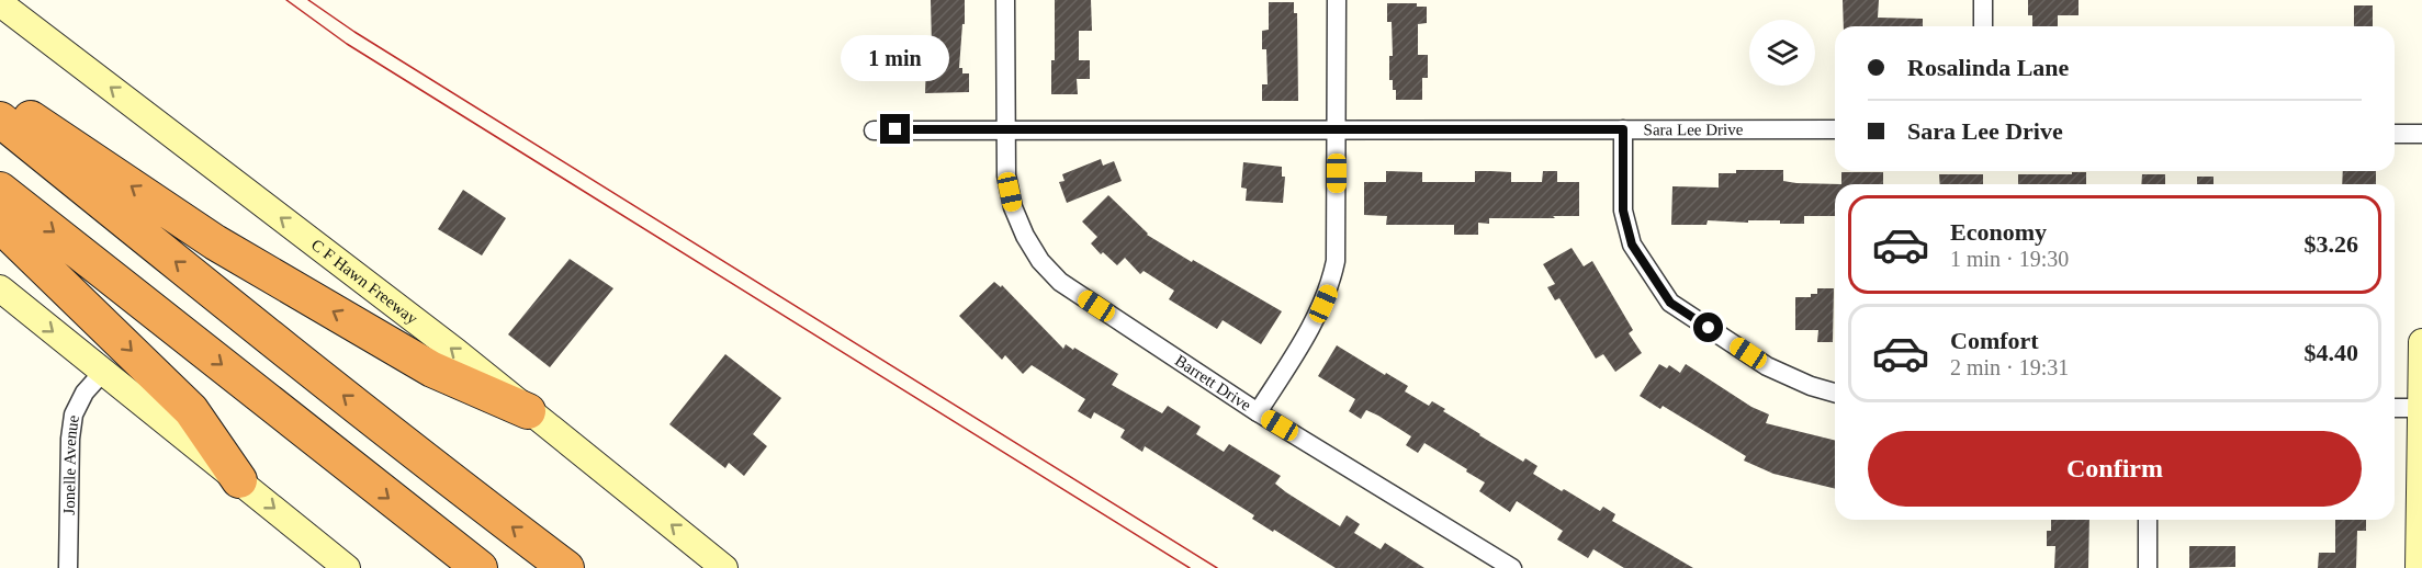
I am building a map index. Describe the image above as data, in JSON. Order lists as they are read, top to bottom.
{
  "streets": {
    "main road": ["C F Hawn Freeway"],
    "street": ["Sara Lee Drive", "Barrett Drive", "Jonelle Avenue"]
  },
  "crossings": [
    ["Sara Lee Drive", "Barrett Drive"]
  ],
  "page": {
    "banner": ["Rosalinda Lane", "Sara Lee Drive"],
    "bubble": "1 min",
    "list": [
      {
        "name": "Economy",
        "note": "1 min · 19:30",
        "value": "$3.26"
      },
      {
        "name": "Comfort",
        "note": "2 min · 19:31",
        "value": "$4.40"
      }
    ],
    "buttons": "Confirm"
  }
}
